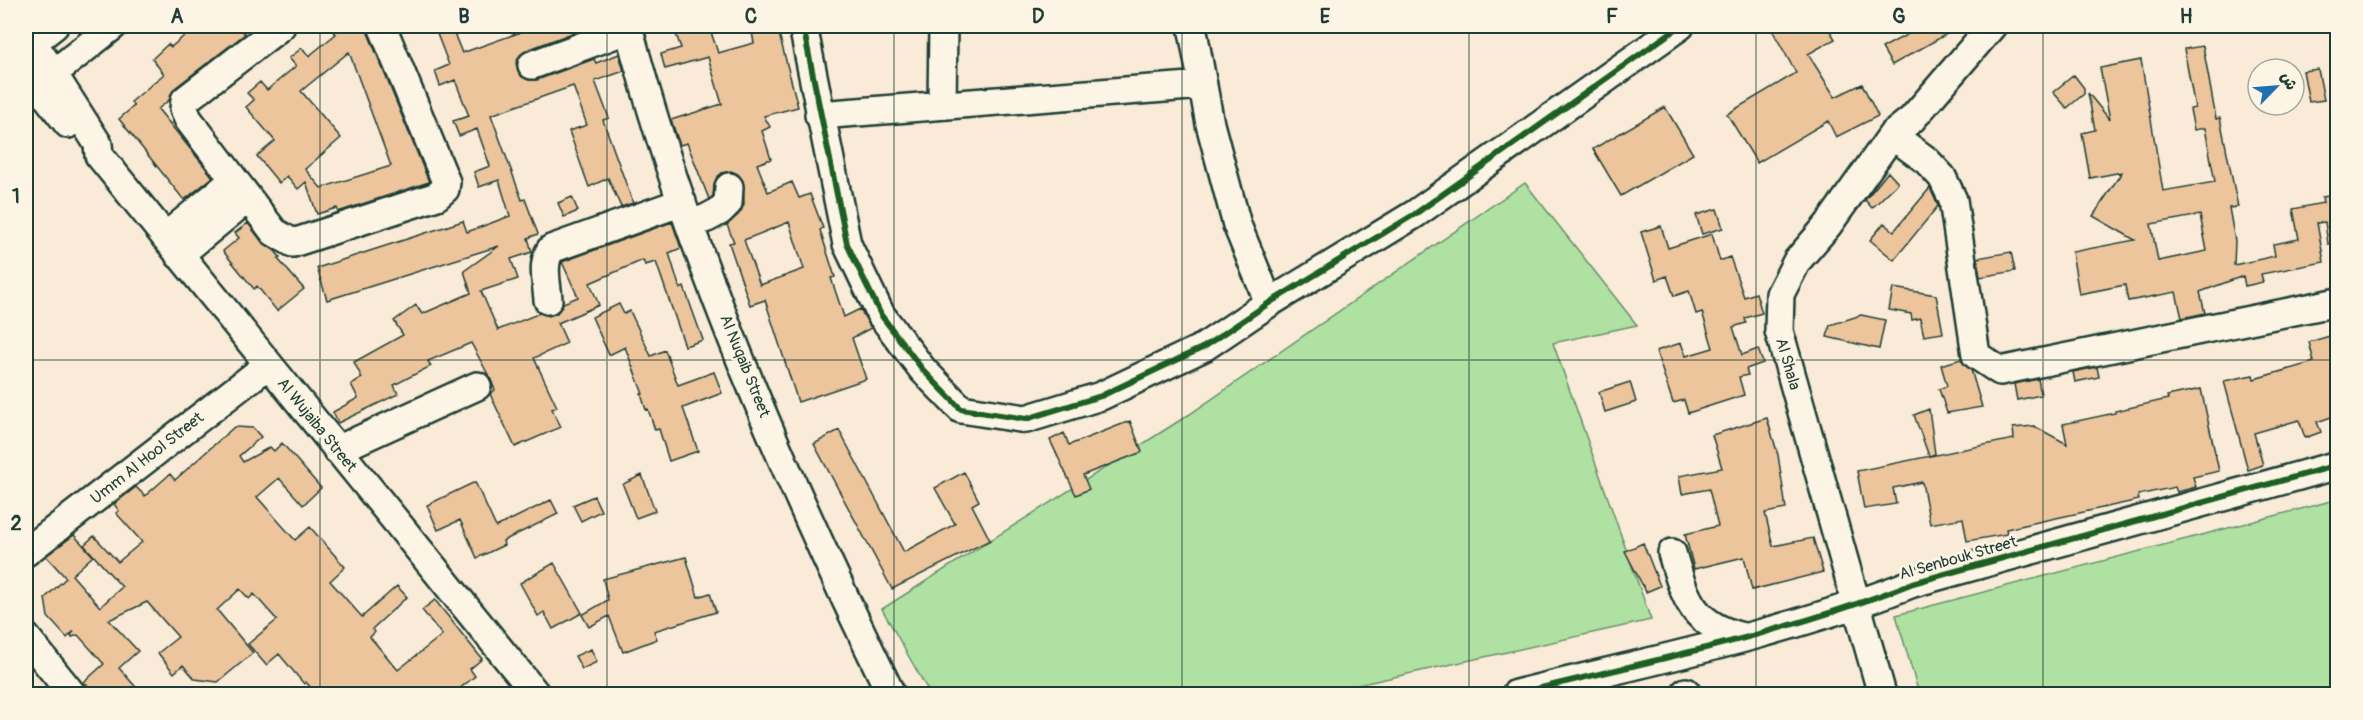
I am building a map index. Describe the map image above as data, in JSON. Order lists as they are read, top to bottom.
{
  "streets": {
    "street": [
      "Al Shala",
      "Al Nuqaib Street",
      "Al Wujaiba Street",
      "Umm Al Hool Street",
      "Al Senbouk Street"
    ]
  },
  "crossings": [
    ["Al Shala", "Al Senbouk Street"],
    ["Al Wujaiba Street", "Umm Al Hool Street"]
  ],
  "north": "top right",
  "grid": {
    "columns": [
      "A",
      "B",
      "C",
      "D",
      "E",
      "F",
      "G",
      "H"
    ],
    "rows": ["1", "2"]
  }
}
